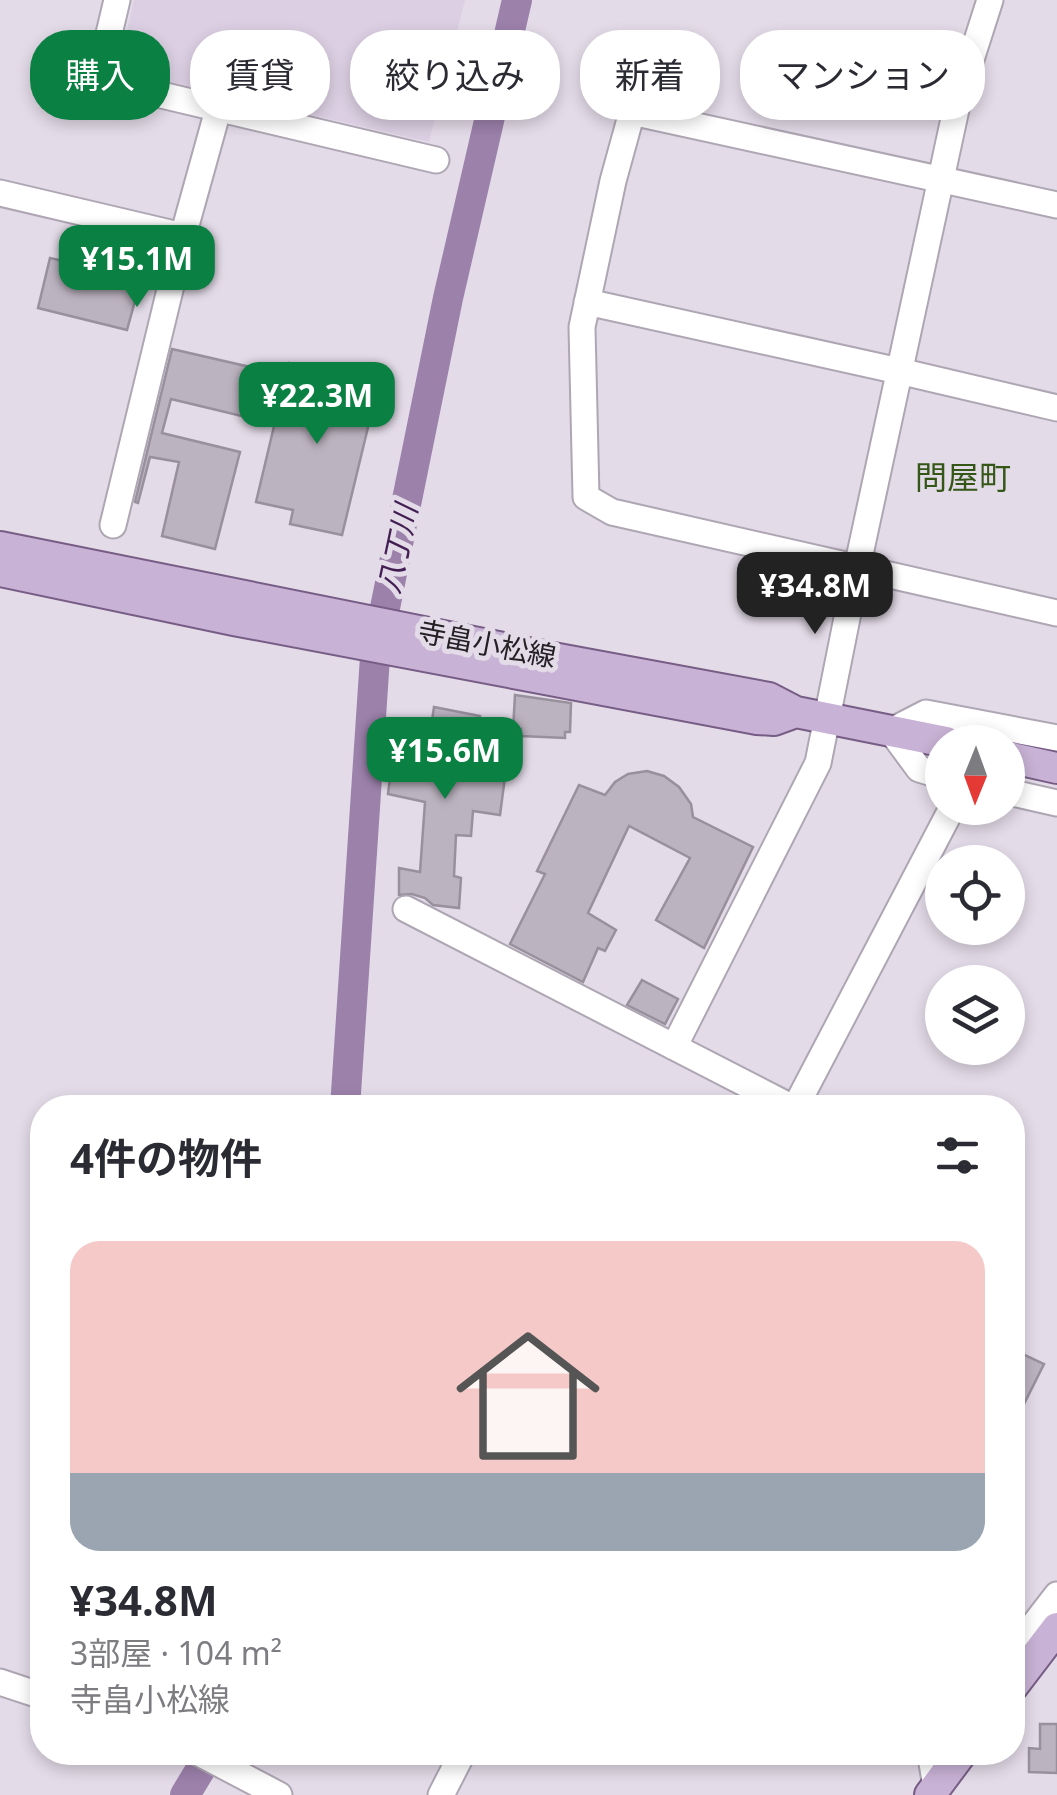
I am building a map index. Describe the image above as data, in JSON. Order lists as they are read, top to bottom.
{
  "streets": {
    "main road": ["寺畠小松線"]
  },
  "districts": ["問屋町"],
  "water": ["八丁川"],
  "north": "bottom",
  "page": {
    "chip": [
      "購入",
      "賃貸",
      "絞り込み",
      "新着",
      "マンション"
    ],
    "price": [
      "¥15.1M",
      "¥22.3M",
      "¥34.8M",
      "¥15.6M"
    ],
    "heading": "4件の物件",
    "list": [
      {
        "name": "¥34.8M",
        "note": "3部屋 · 104 m² · 寺畠小松線"
      }
    ]
  }
}
